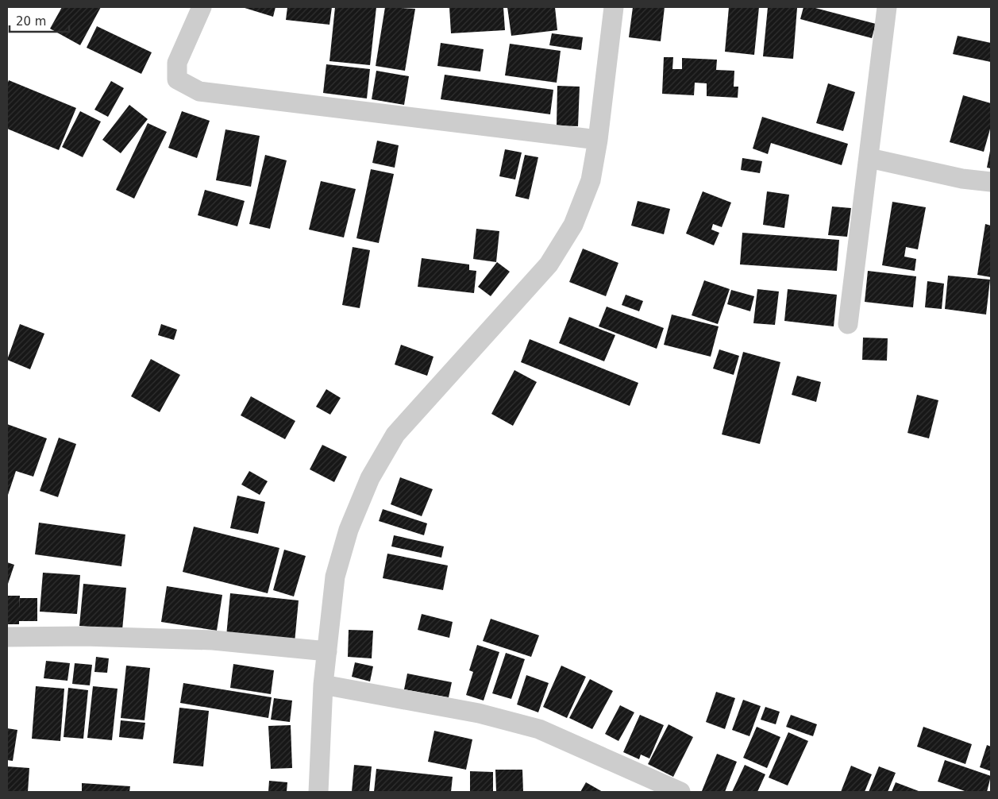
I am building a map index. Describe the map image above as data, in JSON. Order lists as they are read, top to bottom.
{
  "scale_bar": "20 m"
}
